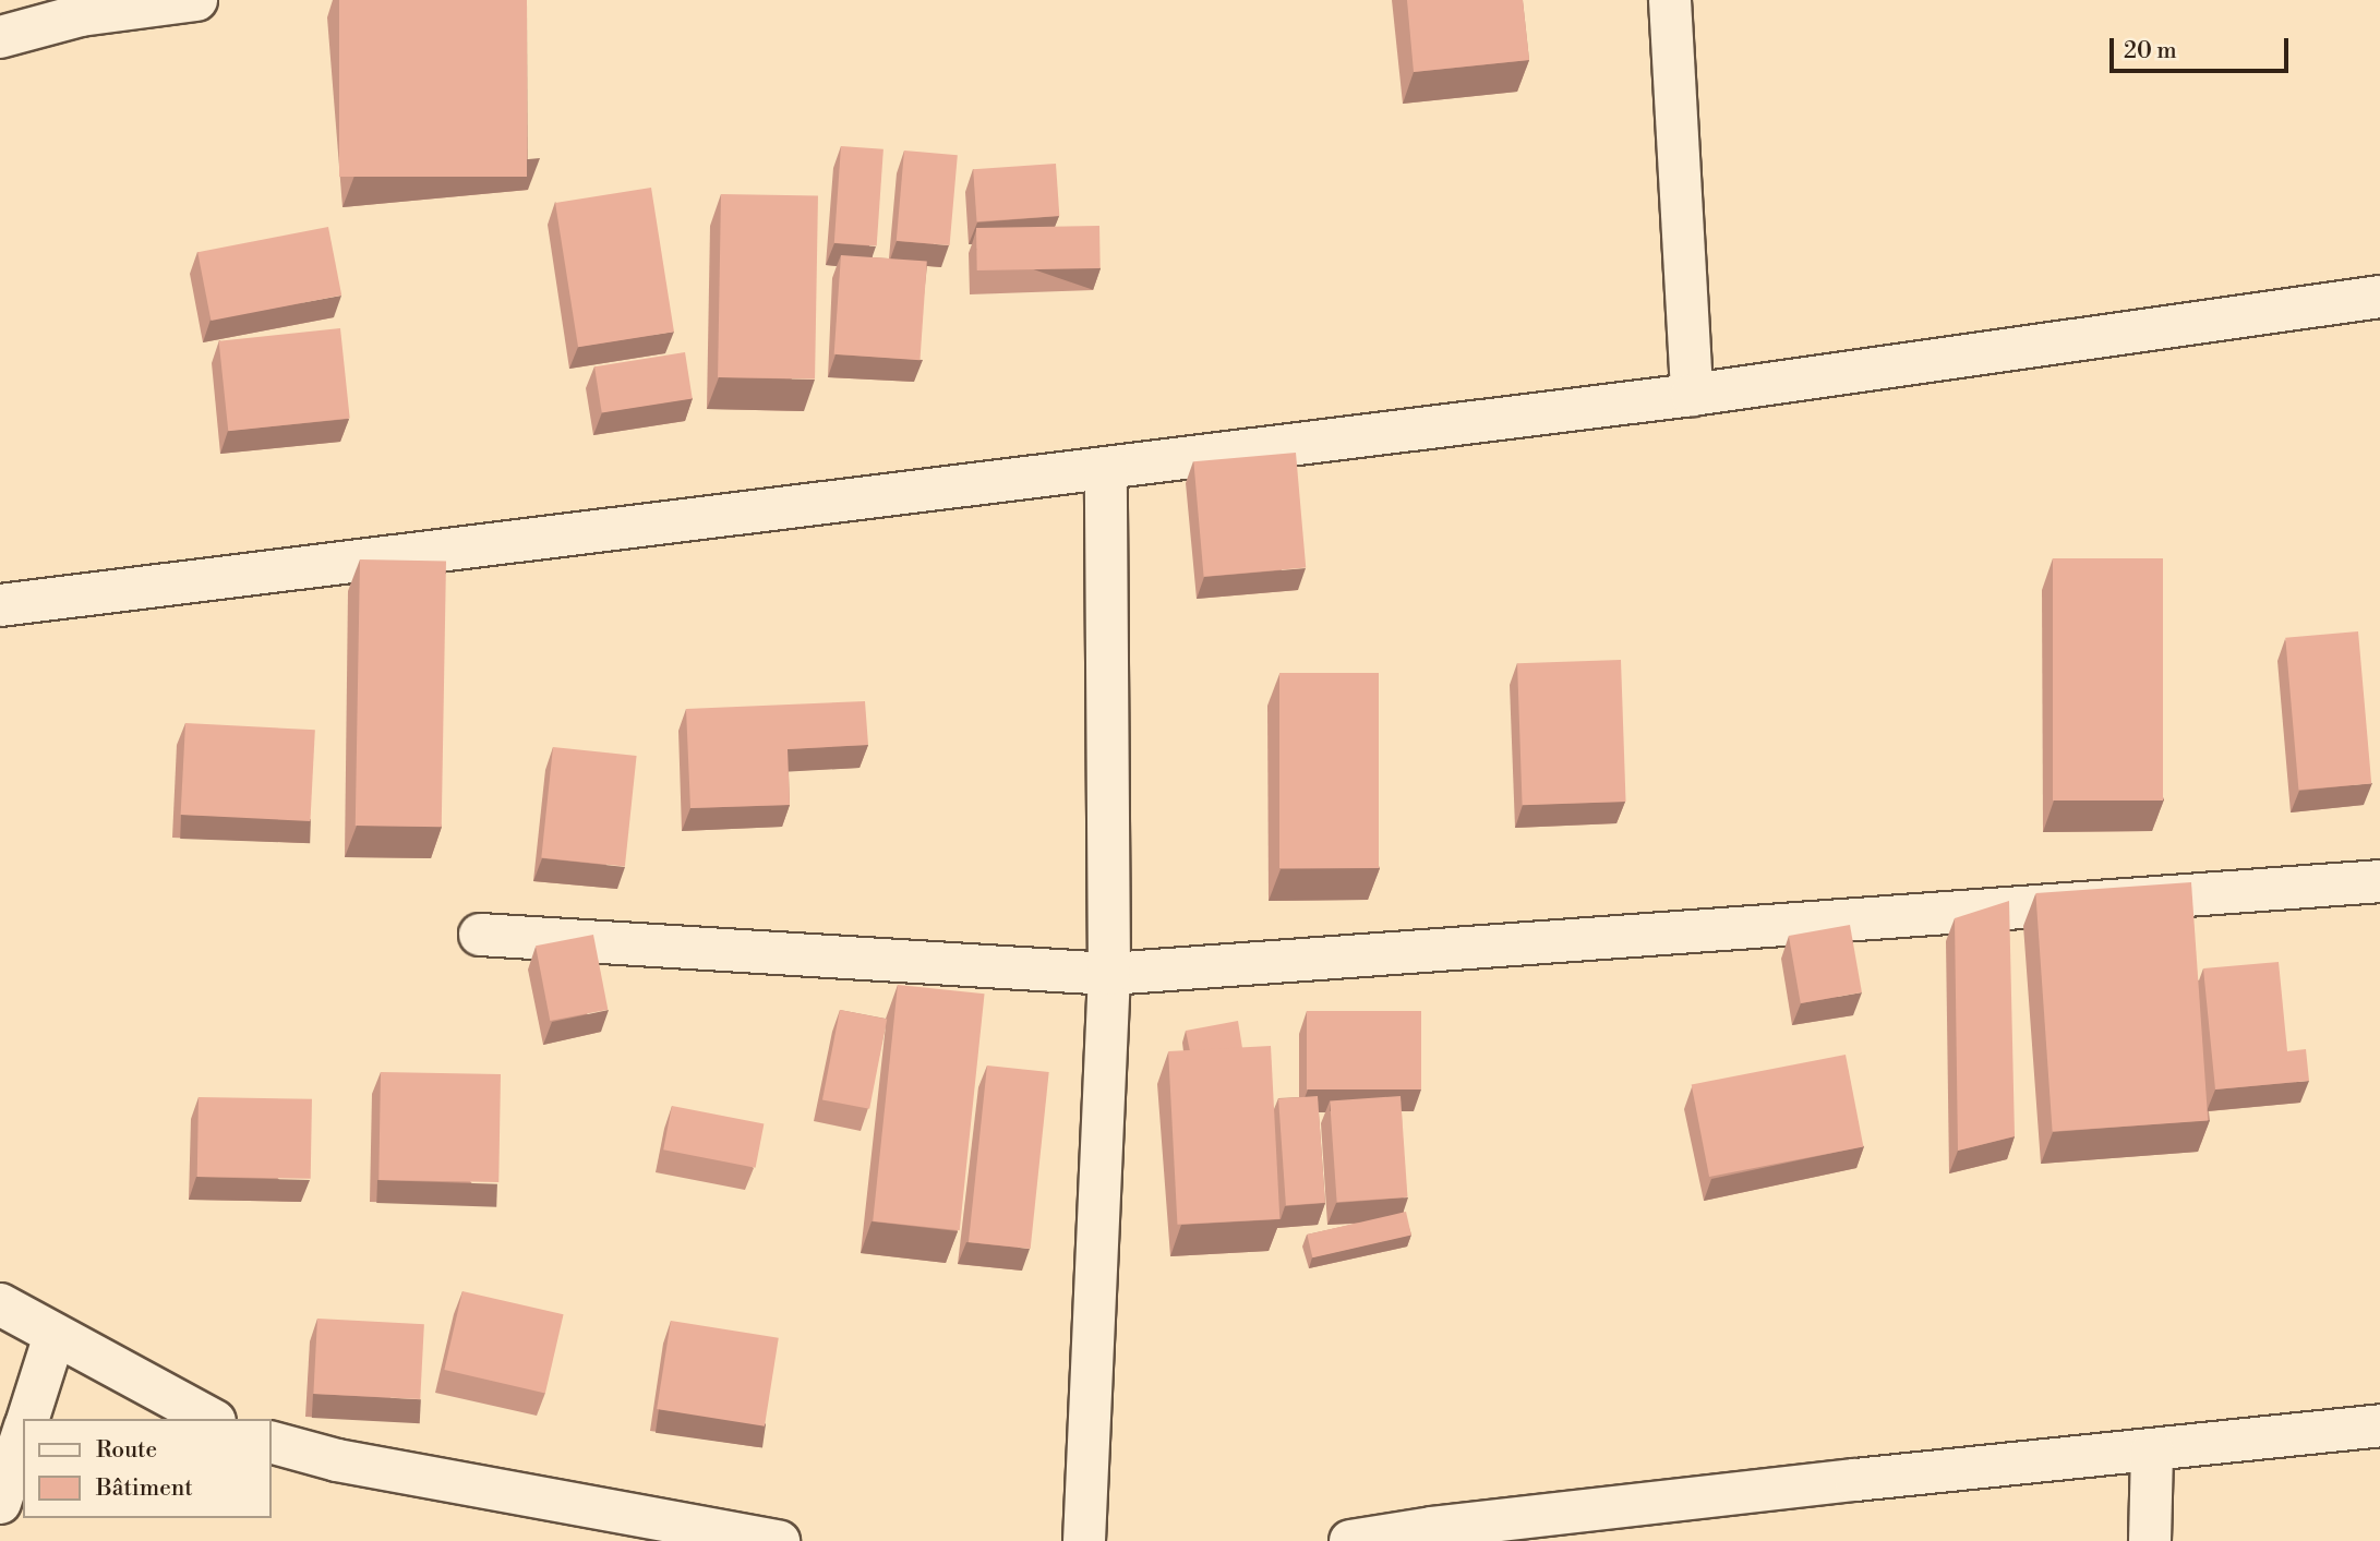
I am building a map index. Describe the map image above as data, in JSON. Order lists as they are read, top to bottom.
{
  "legend": ["Route", "Bâtiment"],
  "scale_bar": "20 m"
}
